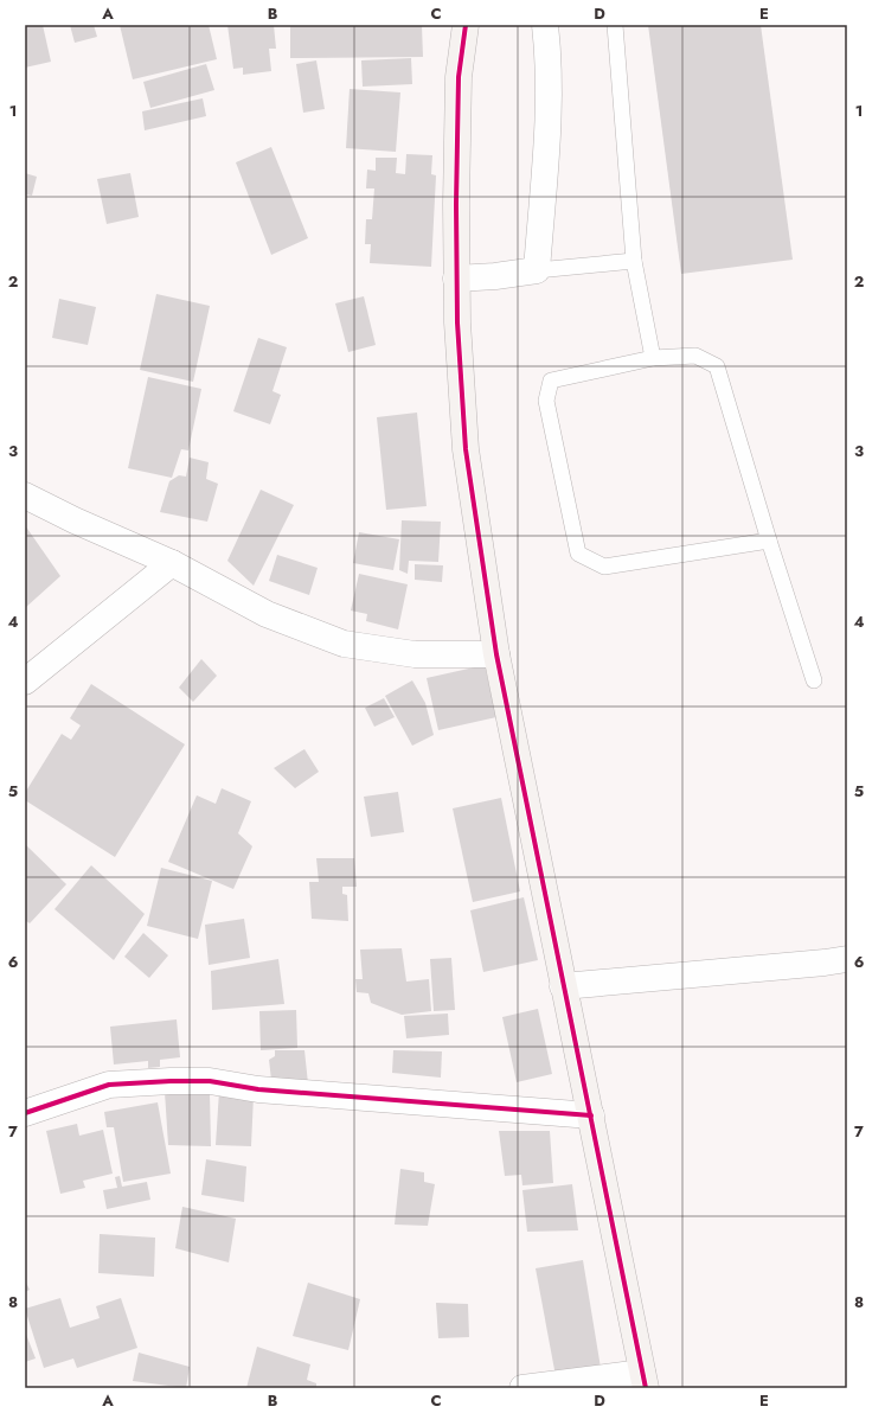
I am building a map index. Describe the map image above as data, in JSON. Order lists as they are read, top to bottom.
{
  "grid": {
    "columns": [
      "A",
      "B",
      "C",
      "D",
      "E"
    ],
    "rows": [
      "1",
      "2",
      "3",
      "4",
      "5",
      "6",
      "7",
      "8"
    ]
  }
}
